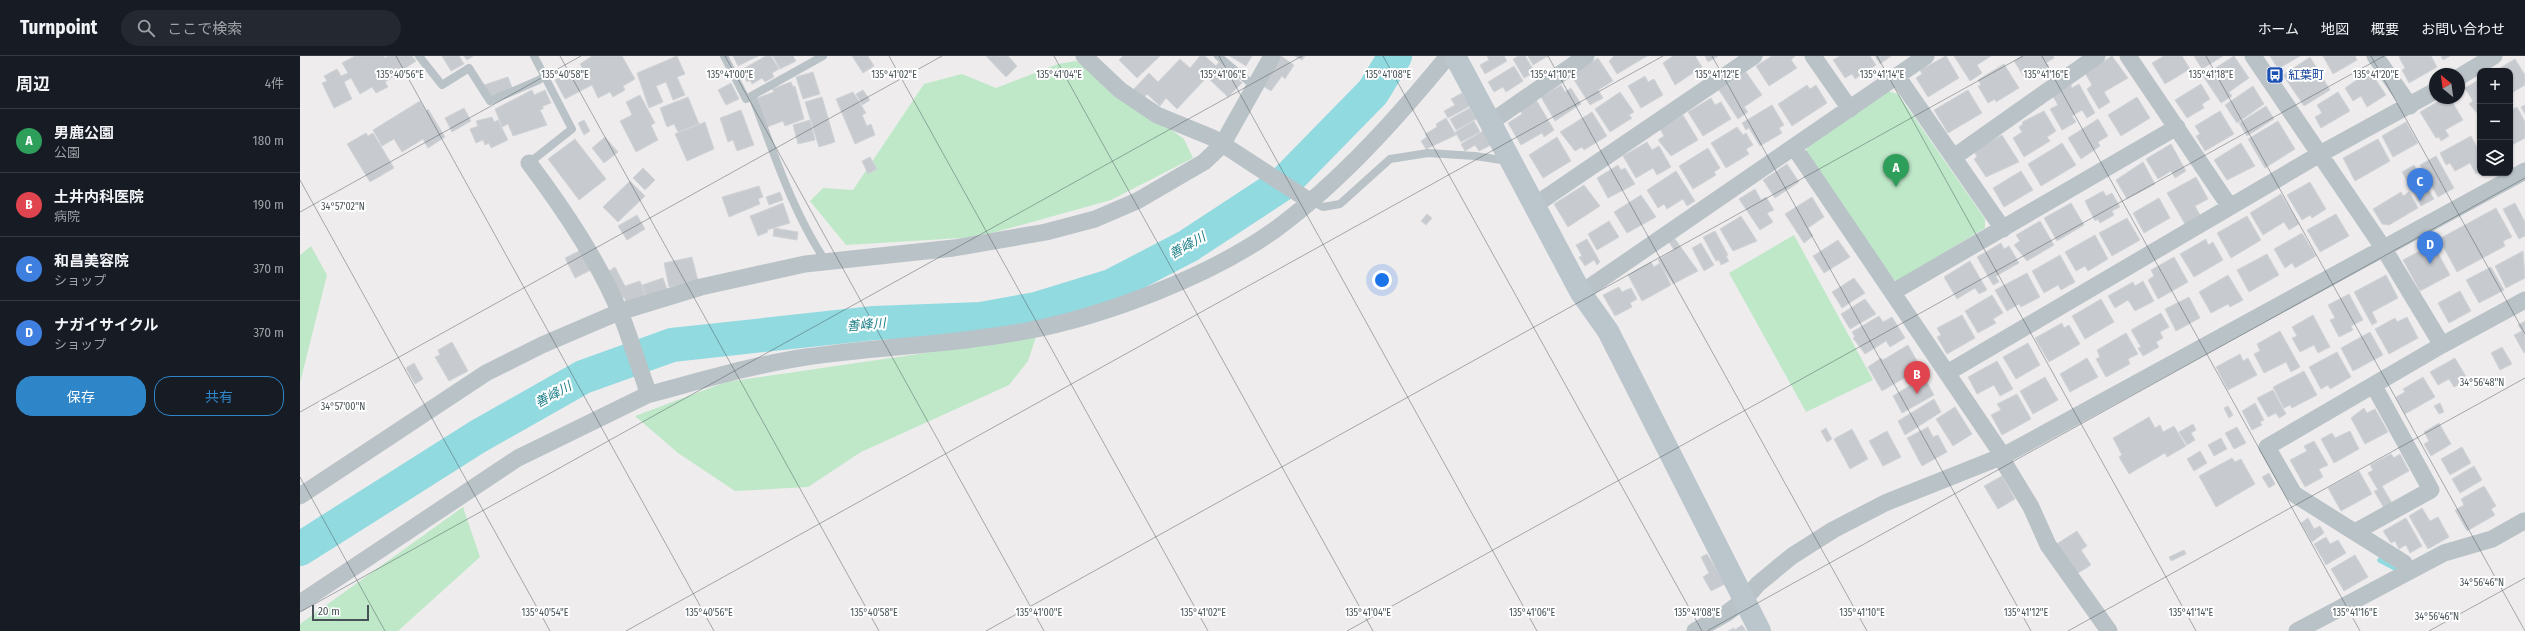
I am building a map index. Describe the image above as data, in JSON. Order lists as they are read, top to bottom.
{
  "water": ["善峰川"],
  "places": {
    "bus stop": ["紅葉町"]
  },
  "scale_bar": "20 m",
  "north": "top left",
  "page": {
    "header": "Turnpoint",
    "search": "ここで検索",
    "nav": [
      "ホーム",
      "地図",
      "概要",
      "お問い合わせ"
    ],
    "heading": ["周辺", "4件"],
    "map_buttons": ["+", "−"],
    "list": [
      {
        "mark": "A",
        "name": "男鹿公園",
        "note": "公園",
        "value": "180 m"
      },
      {
        "mark": "B",
        "name": "土井内科医院",
        "note": "病院",
        "value": "190 m"
      },
      {
        "mark": "C",
        "name": "和昌美容院",
        "note": "ショップ",
        "value": "370 m"
      },
      {
        "mark": "D",
        "name": "ナガイサイクル",
        "note": "ショップ",
        "value": "370 m"
      }
    ],
    "pins": [
      "A",
      "C",
      "D",
      "B"
    ],
    "buttons": ["保存", "共有"],
    "scale": "20 m"
  },
  "coordinates": [
    "135°40'56\"E",
    "135°40'58\"E",
    "135°41'00\"E",
    "135°41'02\"E",
    "135°41'04\"E",
    "135°41'06\"E",
    "135°41'08\"E",
    "135°41'10\"E",
    "135°41'12\"E",
    "135°41'14\"E",
    "135°41'16\"E",
    "135°41'18\"E",
    "135°41'20\"E",
    "34°57'02\"N",
    "34°56'48\"N",
    "34°57'00\"N",
    "34°56'46\"N",
    "135°40'54\"E"
  ]
}
